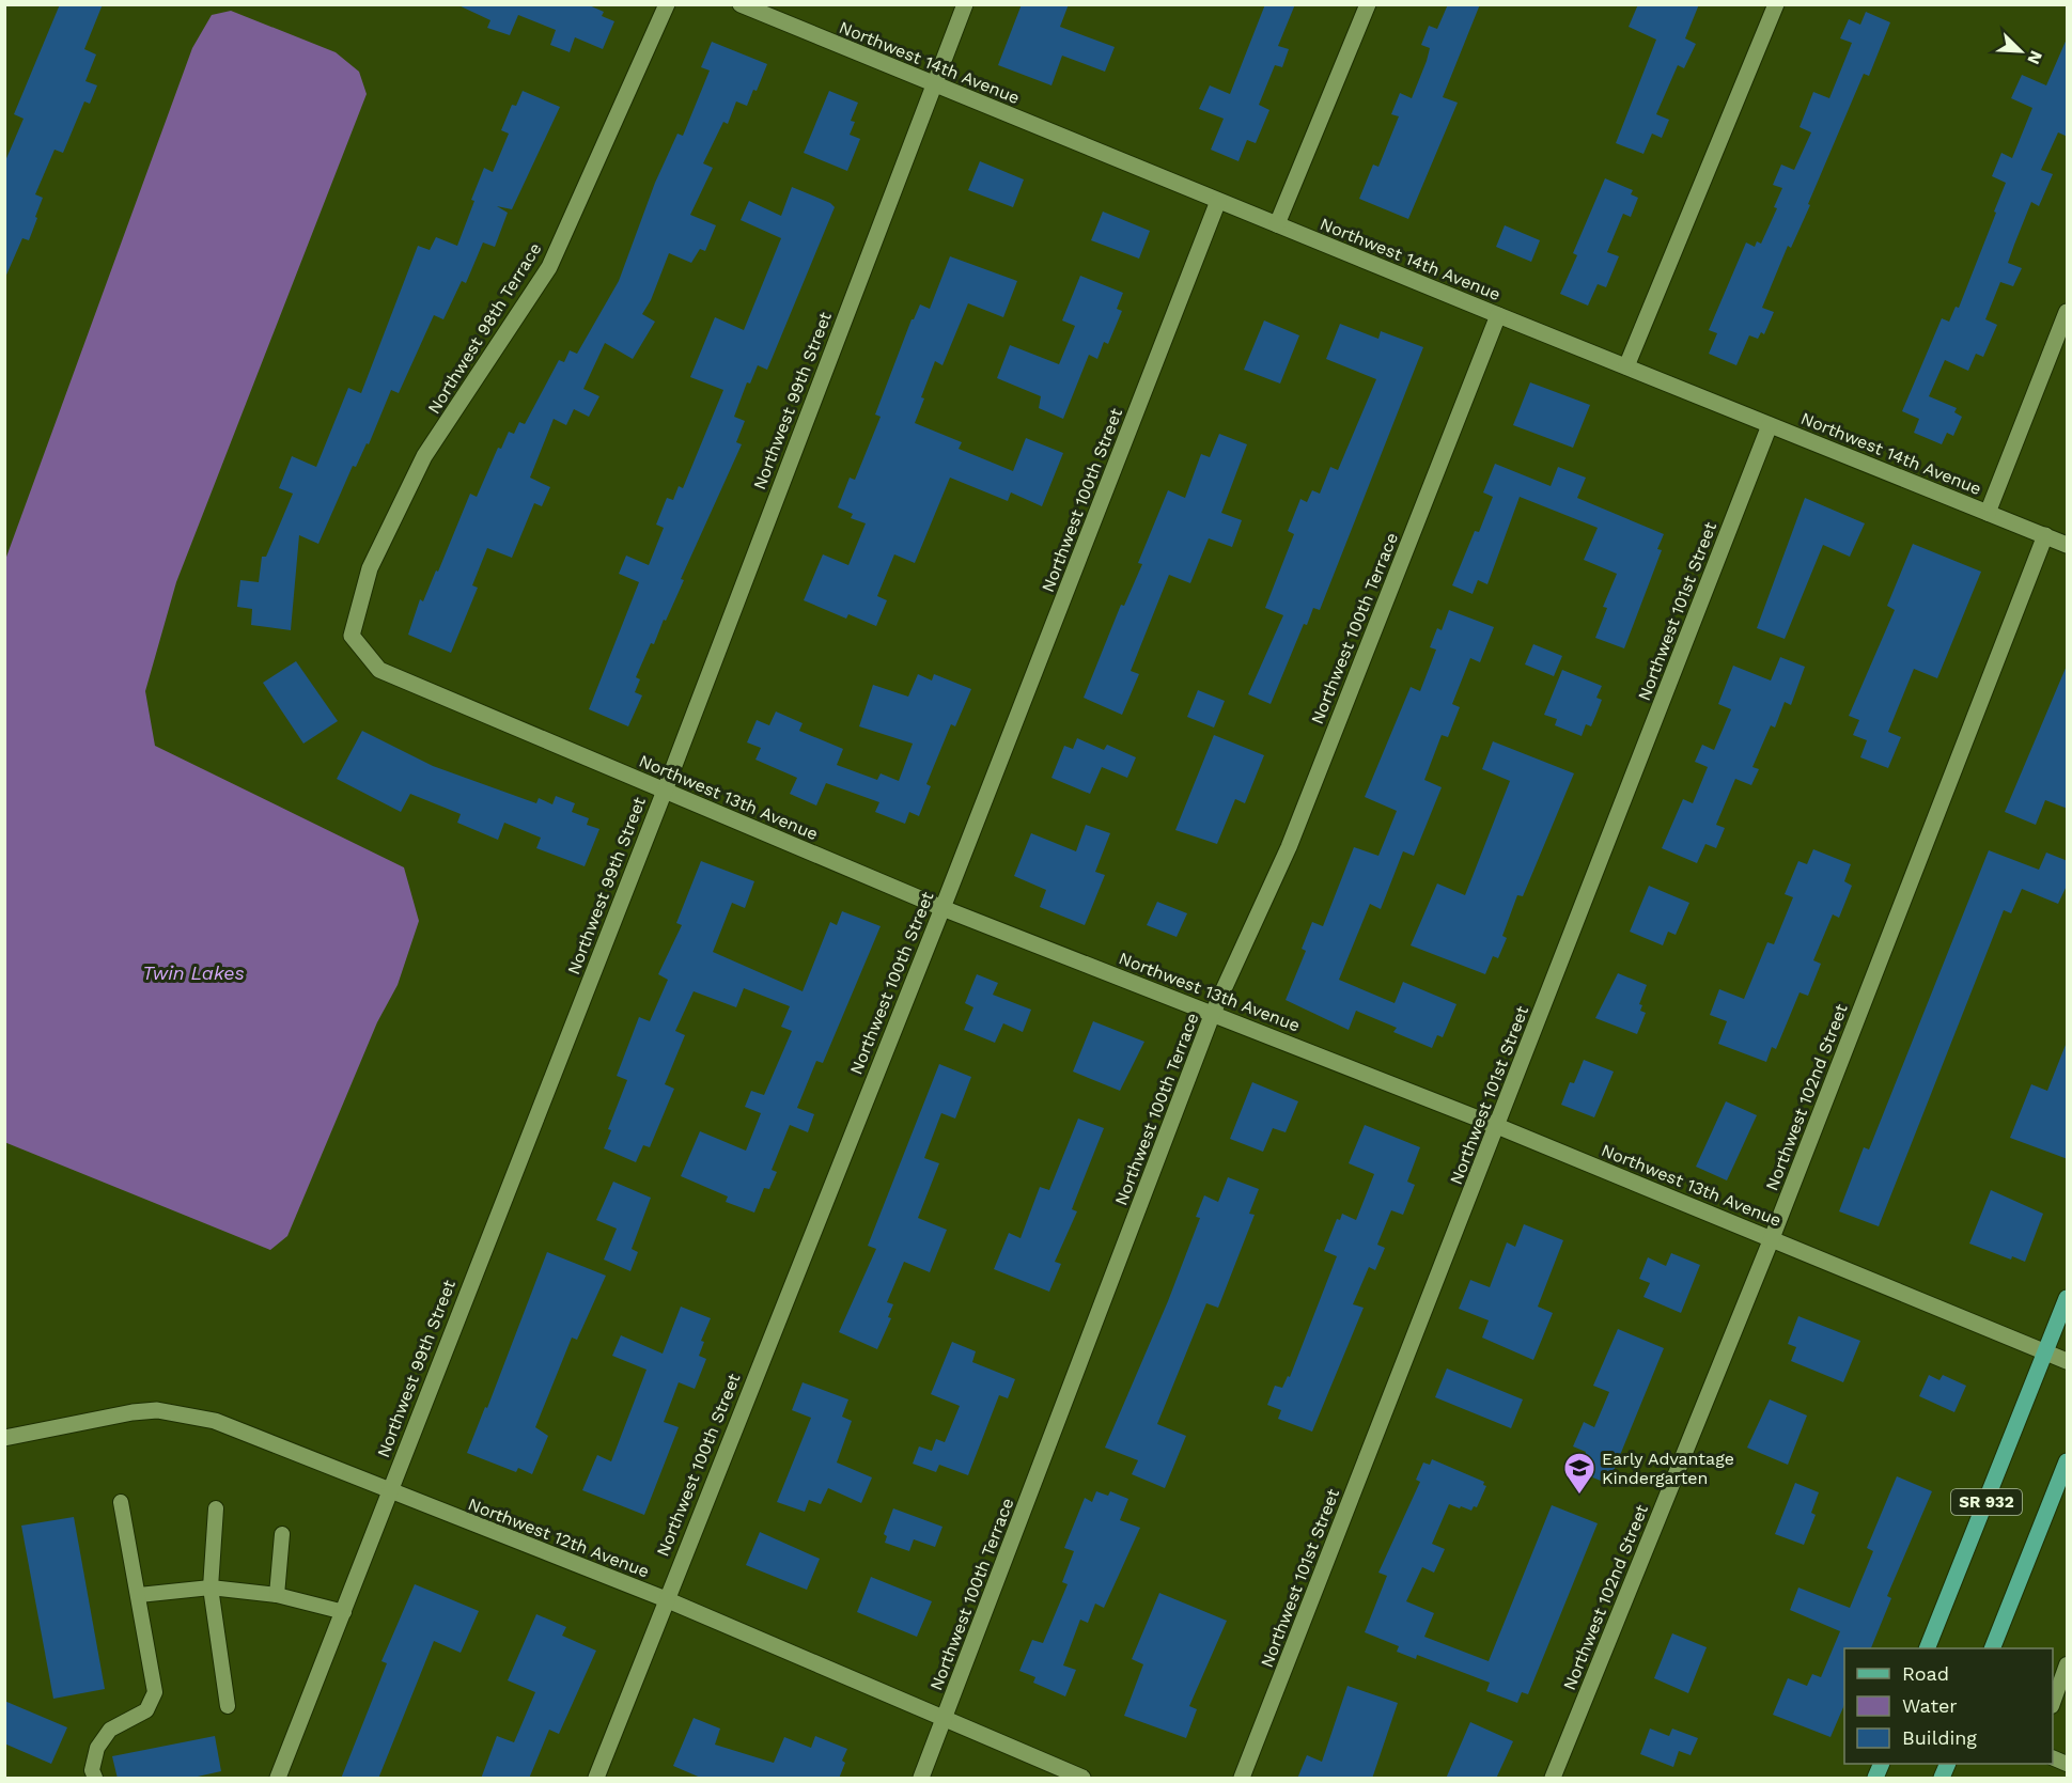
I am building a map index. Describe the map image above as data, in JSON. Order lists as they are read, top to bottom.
{
  "streets": {
    "main road": ["SR 932"],
    "street": [
      "Northwest 14th Avenue",
      "Northwest 98th Terrace",
      "Northwest 99th Street",
      "Northwest 100th Street",
      "Northwest 101st Street",
      "Northwest 100th Terrace",
      "Northwest 13th Avenue",
      "Northwest 102nd Street",
      "Northwest 12th Avenue"
    ]
  },
  "crossings": [
    ["Northwest 14th Avenue", "Northwest 99th Street"],
    ["Northwest 14th Avenue", "Northwest 100th Street"],
    ["Northwest 14th Avenue", "Northwest 101st Street"],
    ["Northwest 14th Avenue", "Northwest 100th Terrace"],
    ["Northwest 14th Avenue", "Northwest 102nd Street"],
    ["Northwest 98th Terrace", "Northwest 13th Avenue"],
    ["Northwest 99th Street", "Northwest 13th Avenue"],
    ["Northwest 99th Street", "Northwest 12th Avenue"],
    ["Northwest 100th Street", "Northwest 13th Avenue"],
    ["Northwest 100th Street", "Northwest 12th Avenue"],
    ["Northwest 101st Street", "Northwest 13th Avenue"],
    ["Northwest 100th Terrace", "Northwest 13th Avenue"],
    ["Northwest 100th Terrace", "Northwest 12th Avenue"],
    ["Northwest 13th Avenue", "Northwest 102nd Street"],
    ["Northwest 13th Avenue", "SR 932"]
  ],
  "water": ["Twin Lakes"],
  "places": {
    "school or university": ["Early Advantage Kindergarten"]
  },
  "legend": ["Road", "Water", "Building"],
  "north": "bottom right"
}
